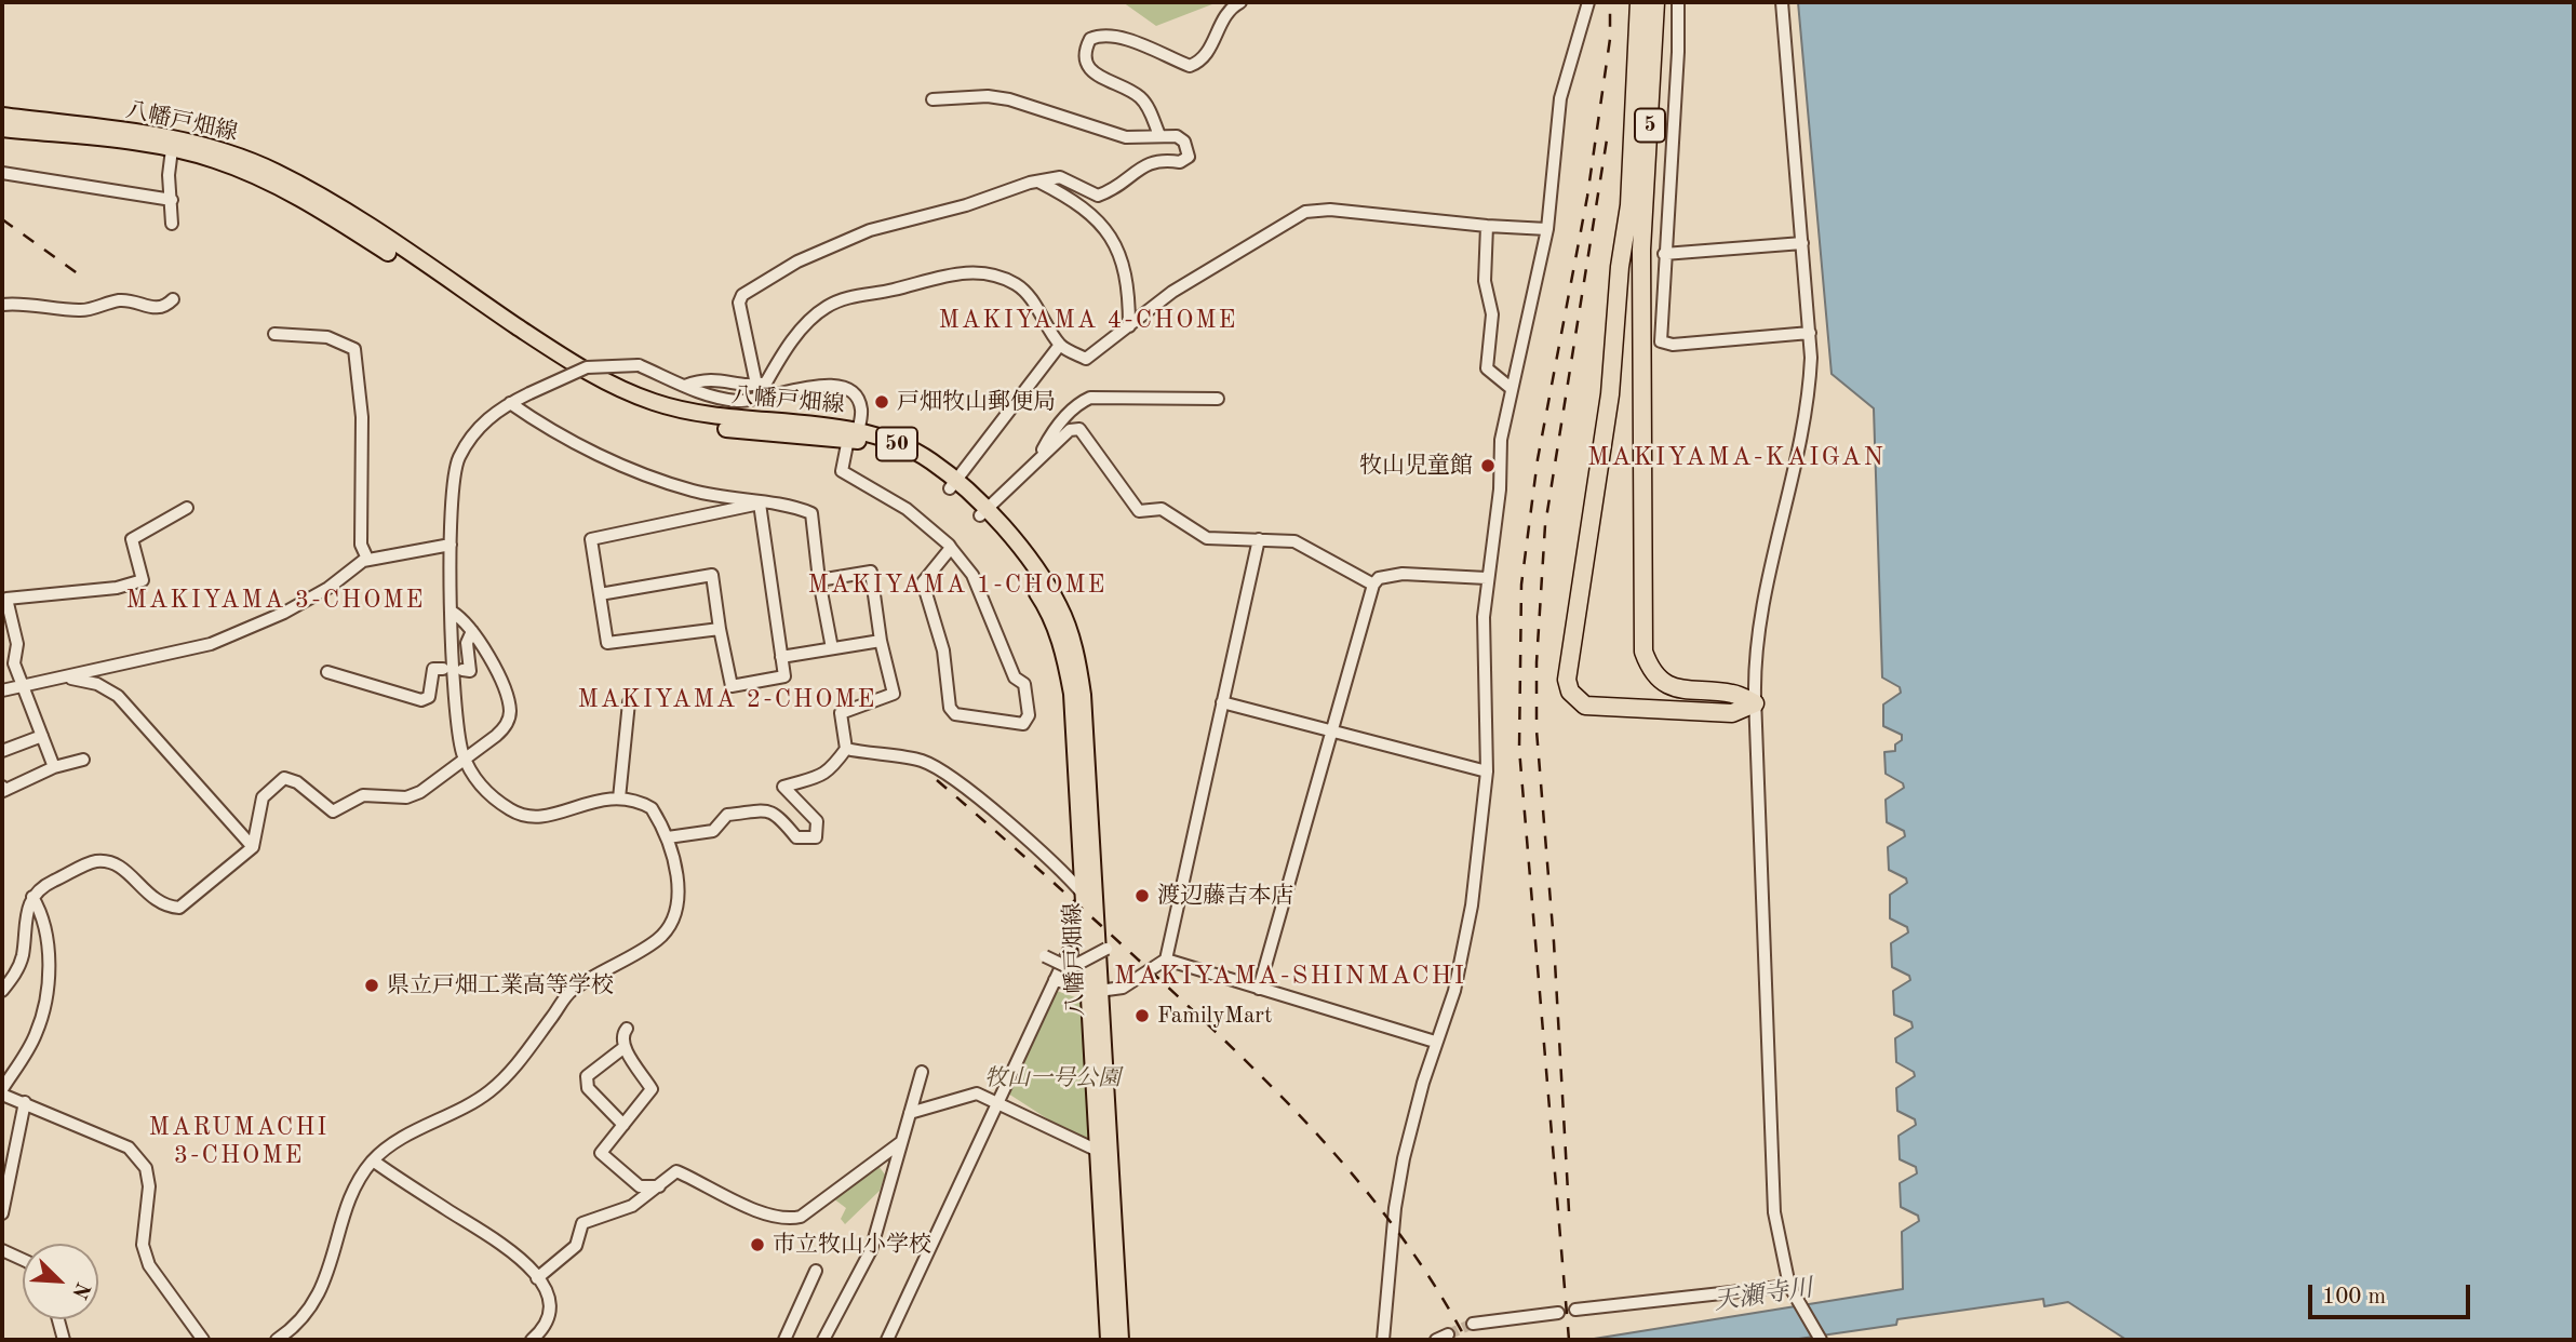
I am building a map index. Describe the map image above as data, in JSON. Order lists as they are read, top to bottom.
{
  "streets": {
    "highway": ["5"],
    "main road": ["八幡戸畑線", "50"]
  },
  "districts": [
    "MAKIYAMA 4-CHOME",
    "MAKIYAMA-KAIGAN",
    "MAKIYAMA 1-CHOME",
    "MAKIYAMA 3-CHOME",
    "MAKIYAMA 2-CHOME",
    "MAKIYAMA-SHINMACHI",
    "MARUMACHI 3-CHOME"
  ],
  "water": ["天瀬寺川"],
  "parks": ["牧山一号公園"],
  "places": [
    "戸畑牧山郵便局",
    "牧山児童館",
    "渡辺藤吉本店",
    "県立戸畑工業高等学校",
    "FamilyMart",
    "市立牧山小学校"
  ],
  "scale_bar": "100 m",
  "north": "bottom right"
}
